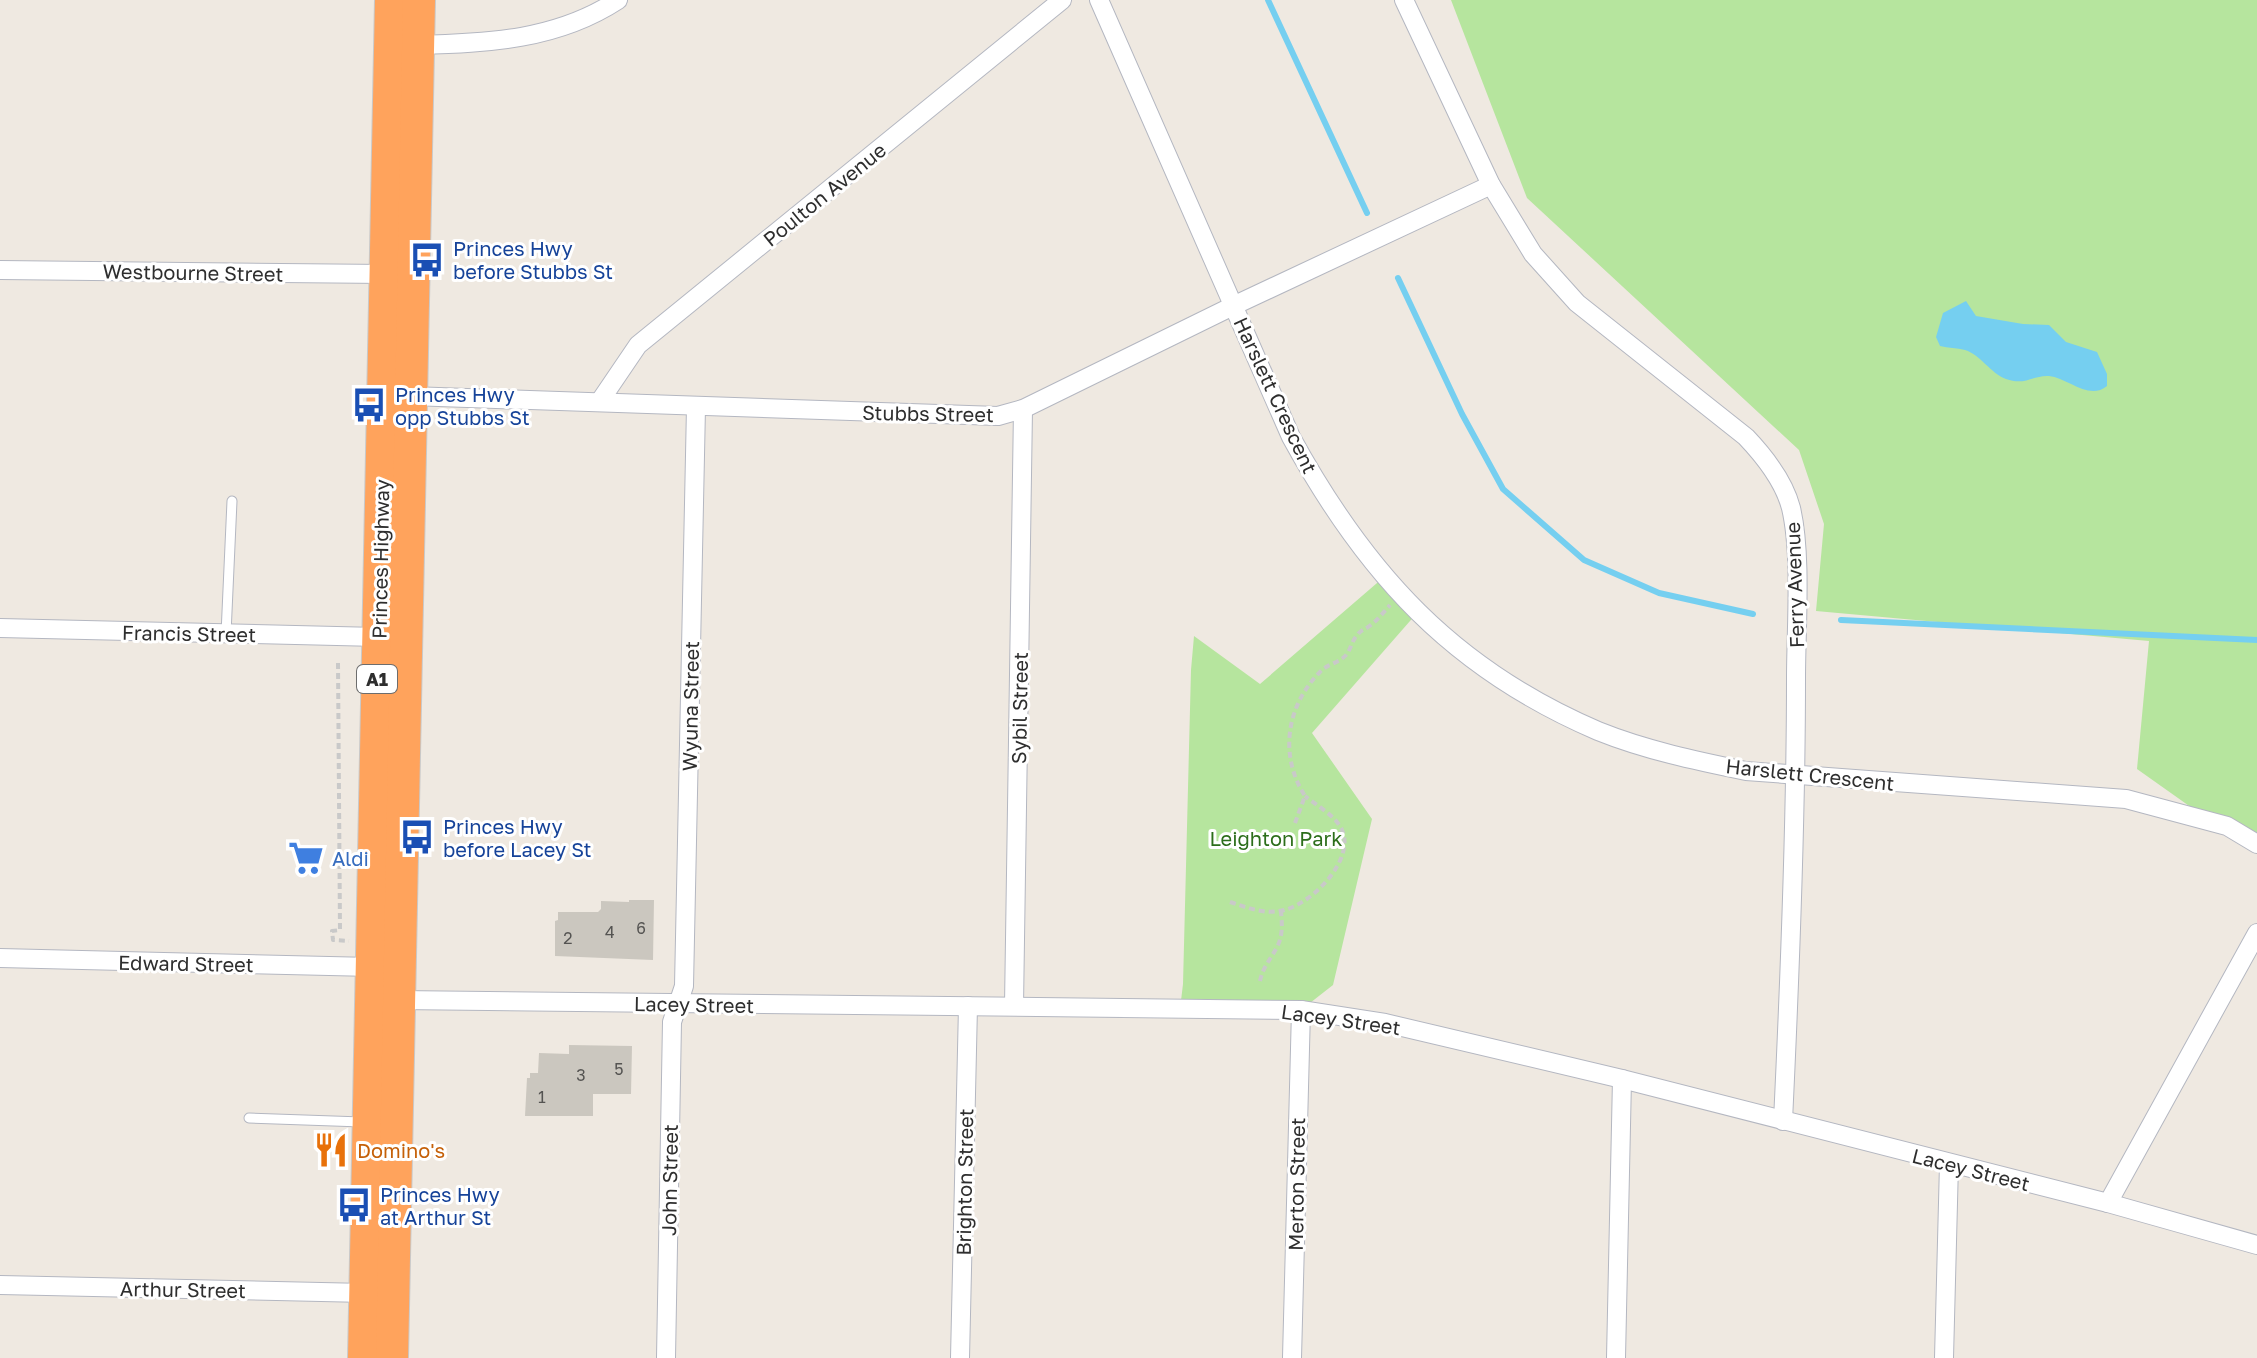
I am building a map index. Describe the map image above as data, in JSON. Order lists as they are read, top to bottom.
{
  "streets": {
    "highway": ["Princes Highway", "A1"],
    "street": [
      "Poulton Avenue",
      "Westbourne Street",
      "Harslett Crescent",
      "Stubbs Street",
      "Ferry Avenue",
      "Francis Street",
      "Wyuna Street",
      "Sybil Street",
      "Edward Street",
      "Lacey Street",
      "John Street",
      "Brighton Street",
      "Merton Street",
      "Arthur Street"
    ]
  },
  "crossings": [
    ["Poulton Avenue", "Stubbs Street"],
    ["Westbourne Street", "Princes Highway"],
    ["Harslett Crescent", "Stubbs Street"],
    ["Harslett Crescent", "Ferry Avenue"],
    ["Stubbs Street", "Princes Highway"],
    ["Stubbs Street", "Ferry Avenue"],
    ["Stubbs Street", "Wyuna Street"],
    ["Stubbs Street", "Sybil Street"],
    ["Princes Highway", "Francis Street"],
    ["Princes Highway", "Edward Street"],
    ["Princes Highway", "Lacey Street"],
    ["Princes Highway", "Arthur Street"],
    ["Ferry Avenue", "Lacey Street"],
    ["Wyuna Street", "Lacey Street"],
    ["Wyuna Street", "John Street"],
    ["Sybil Street", "Lacey Street"],
    ["Lacey Street", "John Street"],
    ["Lacey Street", "Brighton Street"],
    ["Lacey Street", "Merton Street"]
  ],
  "parks": ["Leighton Park"],
  "places": {
    "bus stop": [
      "Princes Hwy before Stubbs St",
      "Princes Hwy opp Stubbs St",
      "Princes Hwy before Lacey St",
      "Princes Hwy at Arthur St"
    ],
    "supermarket": ["Aldi"],
    "restaurant": ["Domino's"]
  },
  "house_numbers": [
    "6",
    "4",
    "2",
    "5",
    "3",
    "1"
  ]
}
